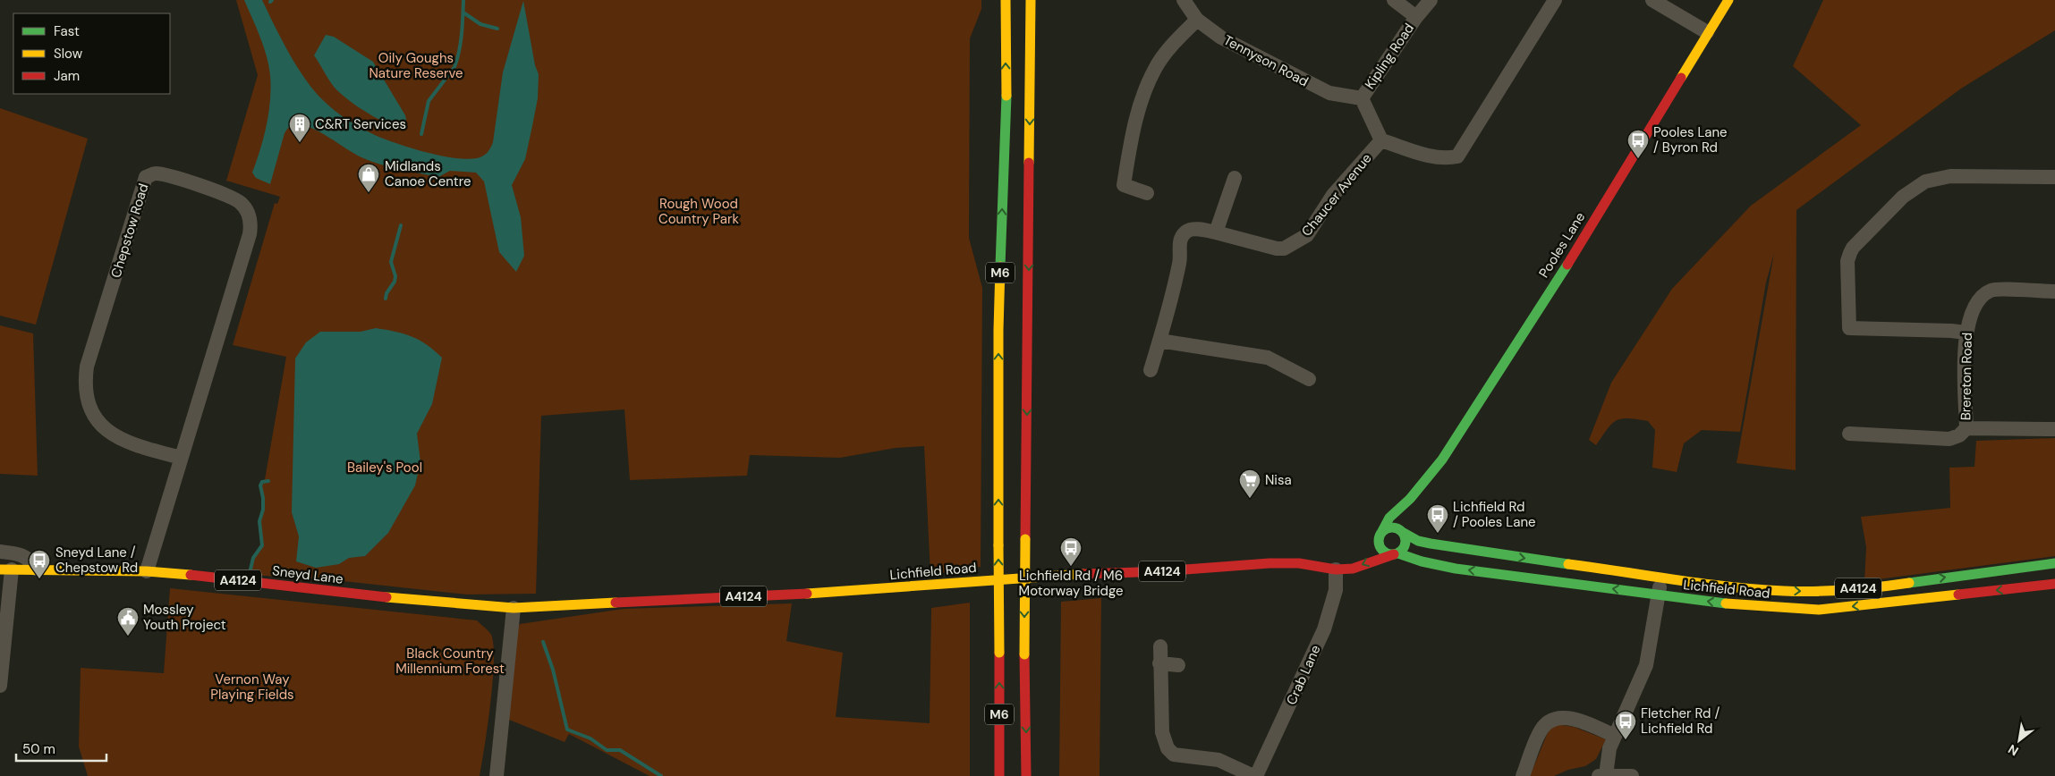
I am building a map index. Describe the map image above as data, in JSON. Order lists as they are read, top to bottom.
{
  "streets": {
    "main road": [
      "Pooles Lane",
      "M6",
      "Lichfield Road",
      "A4124",
      "Sneyd Lane"
    ],
    "street": [
      "Kipling Road",
      "Tennyson Road",
      "Chaucer Avenue",
      "Chepstow Road",
      "Brereton Road",
      "Crab Lane"
    ]
  },
  "crossings": [
    ["Kipling Road", "Tennyson Road"],
    ["Kipling Road", "Chaucer Avenue"],
    ["Chepstow Road", "Sneyd Lane"],
    ["Pooles Lane", "Lichfield Road"],
    ["Pooles Lane", "A4124"],
    ["Lichfield Road", "A4124"],
    ["Lichfield Road", "Sneyd Lane"],
    ["Lichfield Road", "Crab Lane"]
  ],
  "parks": [
    "Oily Goughs Nature Reserve",
    "Rough Wood Country Park",
    "Bailey's Pool",
    "Black Country Millennium Forest",
    "Vernon Way Playing Fields"
  ],
  "places": {
    "building": ["C&RT Services"],
    "bus stop": [
      "Pooles Lane / Byron Rd",
      "Lichfield Rd / Pooles Lane",
      "Lichfield Rd / M6 Motorway Bridge",
      "Sneyd Lane / Chepstow Rd",
      "Fletcher Rd / Lichfield Rd"
    ],
    "shop": ["Midlands Canoe Centre"],
    "supermarket": ["Nisa"],
    "public building": ["Mossley Youth Project"]
  },
  "legend": ["Fast", "Slow", "Jam"],
  "scale_bar": "50 m",
  "north": "bottom left"
}
